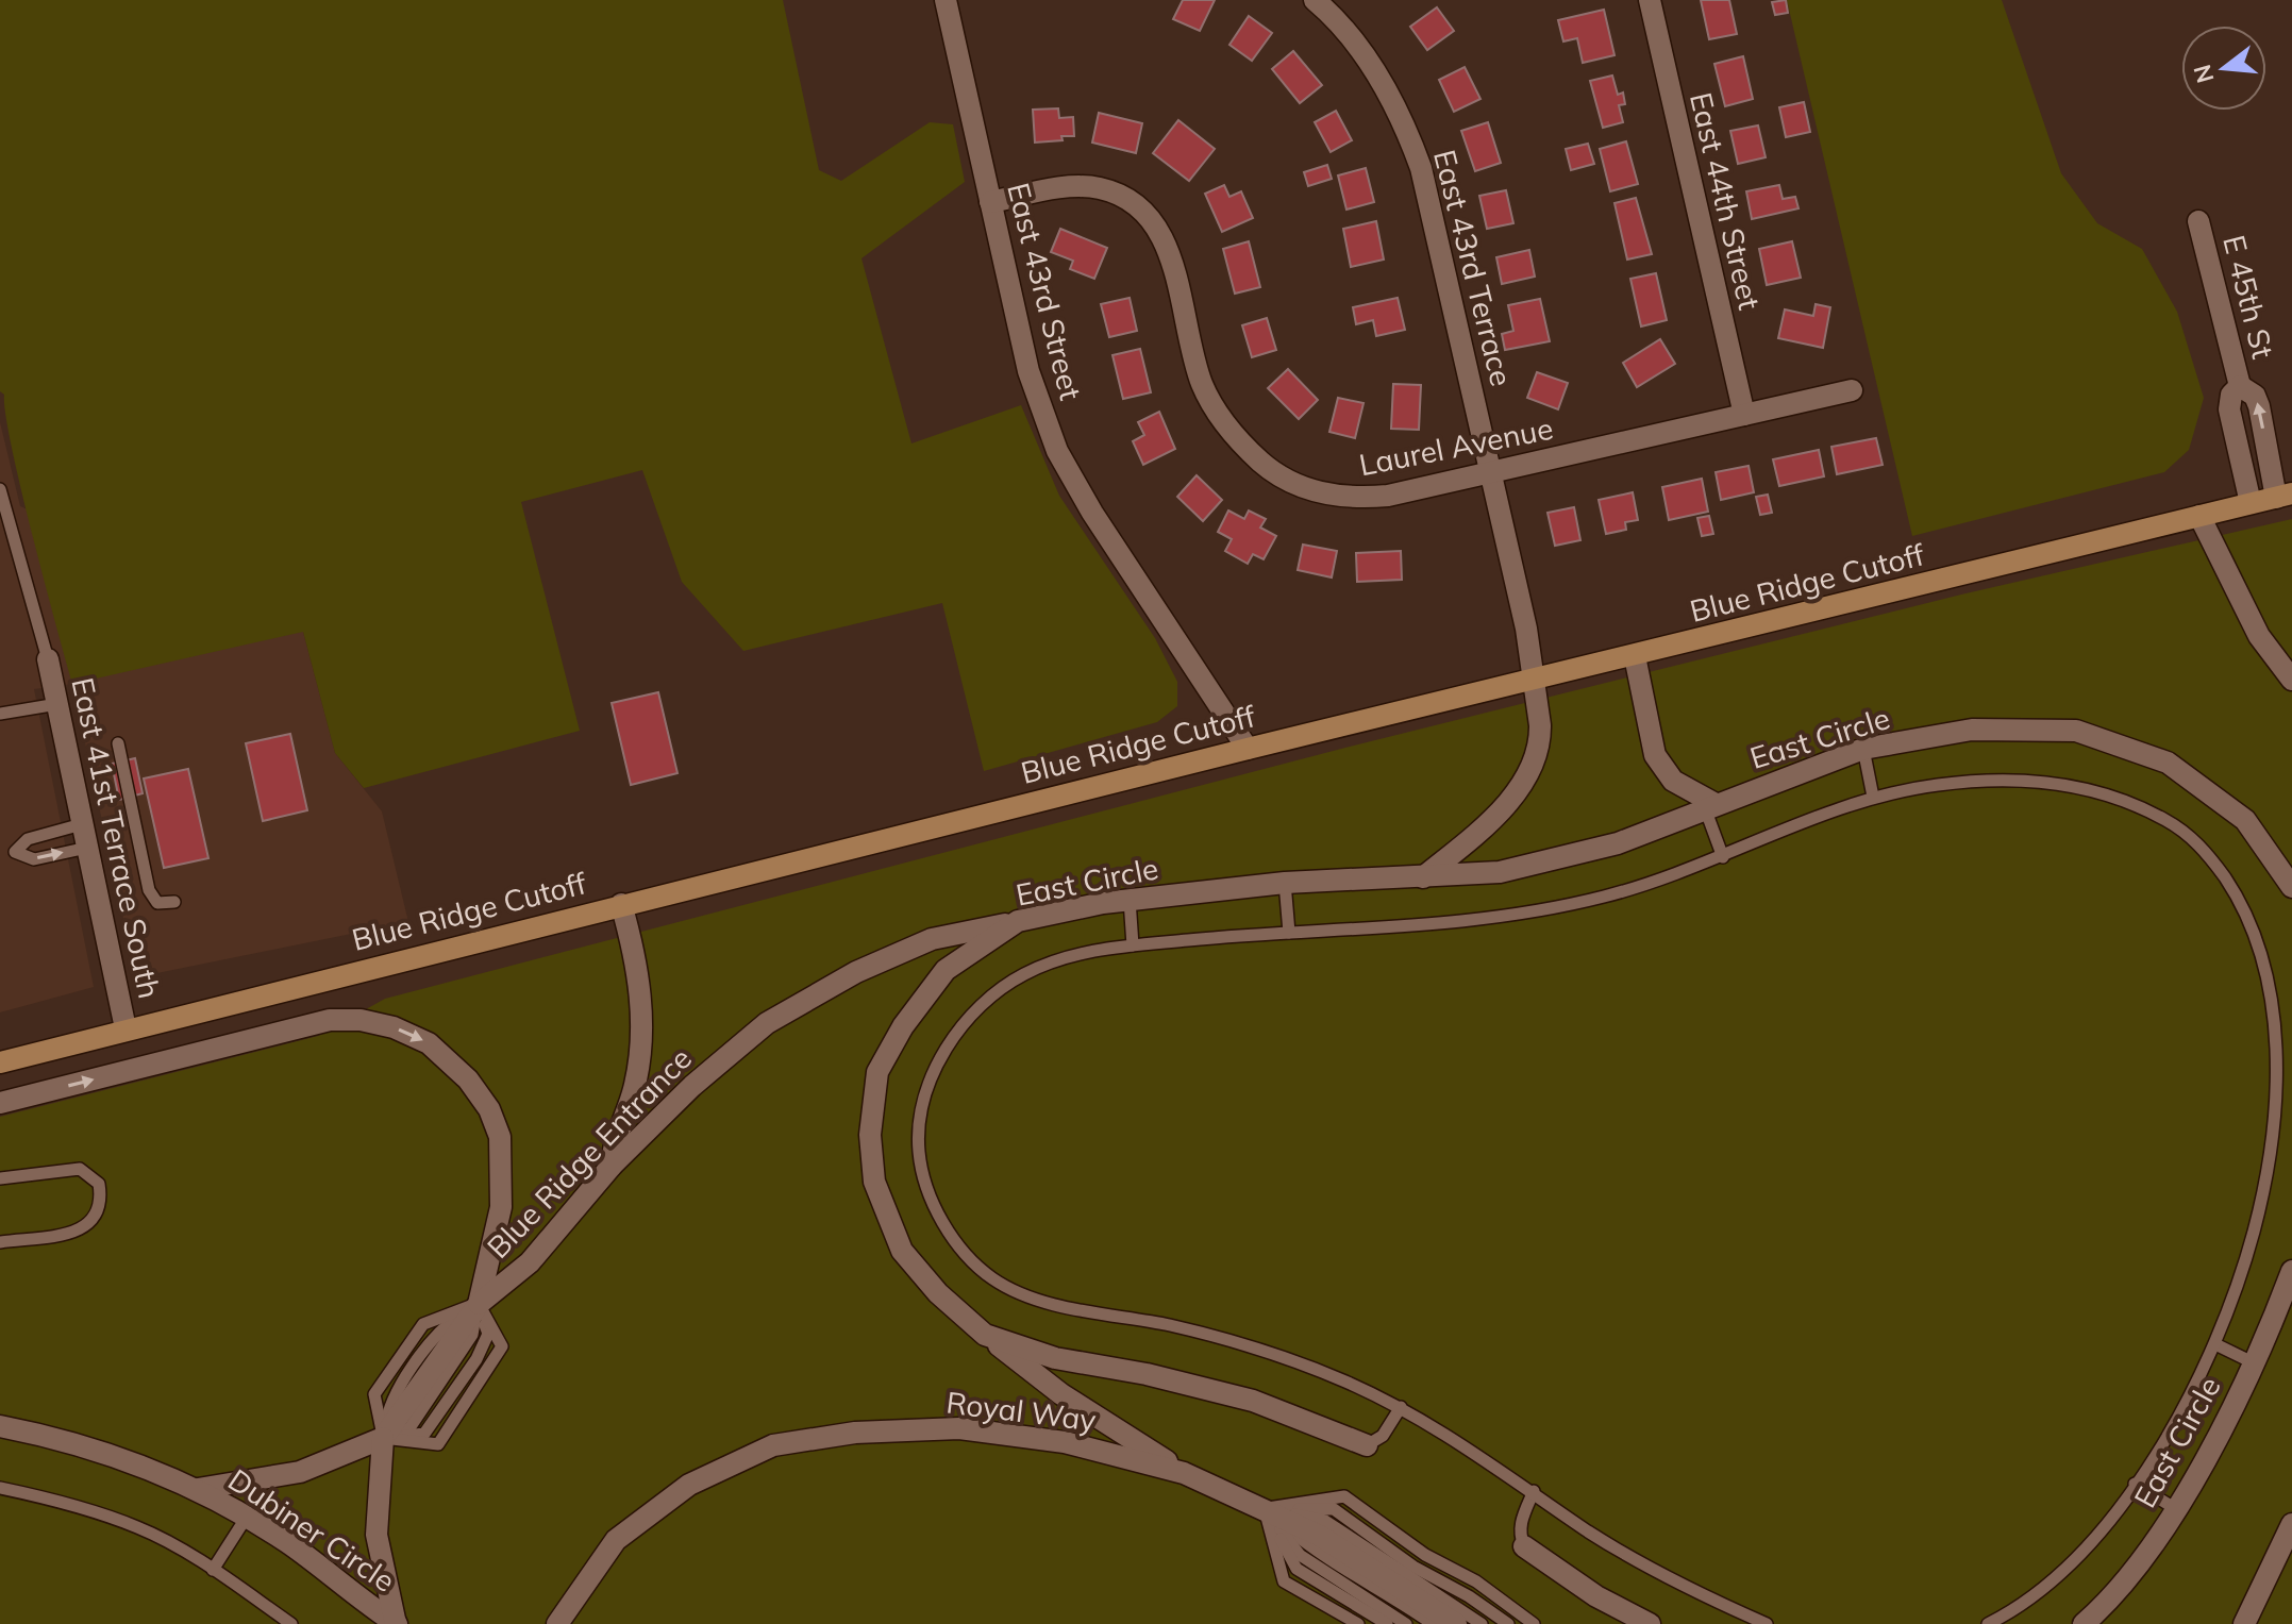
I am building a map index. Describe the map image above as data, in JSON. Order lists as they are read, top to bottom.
{
  "streets": {
    "main road": ["Blue Ridge Cutoff"],
    "street": [
      "East 44th Street",
      "East 43rd Terrace",
      "East 43rd Street",
      "E 45th St",
      "Laurel Avenue",
      "East Circle",
      "East 41st Terrace South",
      "Blue Ridge Entrance",
      "Royal Way",
      "Dubiner Circle"
    ]
  },
  "crossings": [
    ["East 44th Street", "Laurel Avenue"],
    ["East 43rd Terrace", "Laurel Avenue"],
    ["East 43rd Terrace", "Blue Ridge Cutoff"],
    ["East 43rd Street", "Laurel Avenue"],
    ["East 43rd Street", "Blue Ridge Cutoff"],
    ["E 45th St", "Blue Ridge Cutoff"],
    ["Blue Ridge Cutoff", "East 41st Terrace South"],
    ["East Circle", "Blue Ridge Entrance"],
    ["East Circle", "Royal Way"]
  ],
  "north": "left"
}
